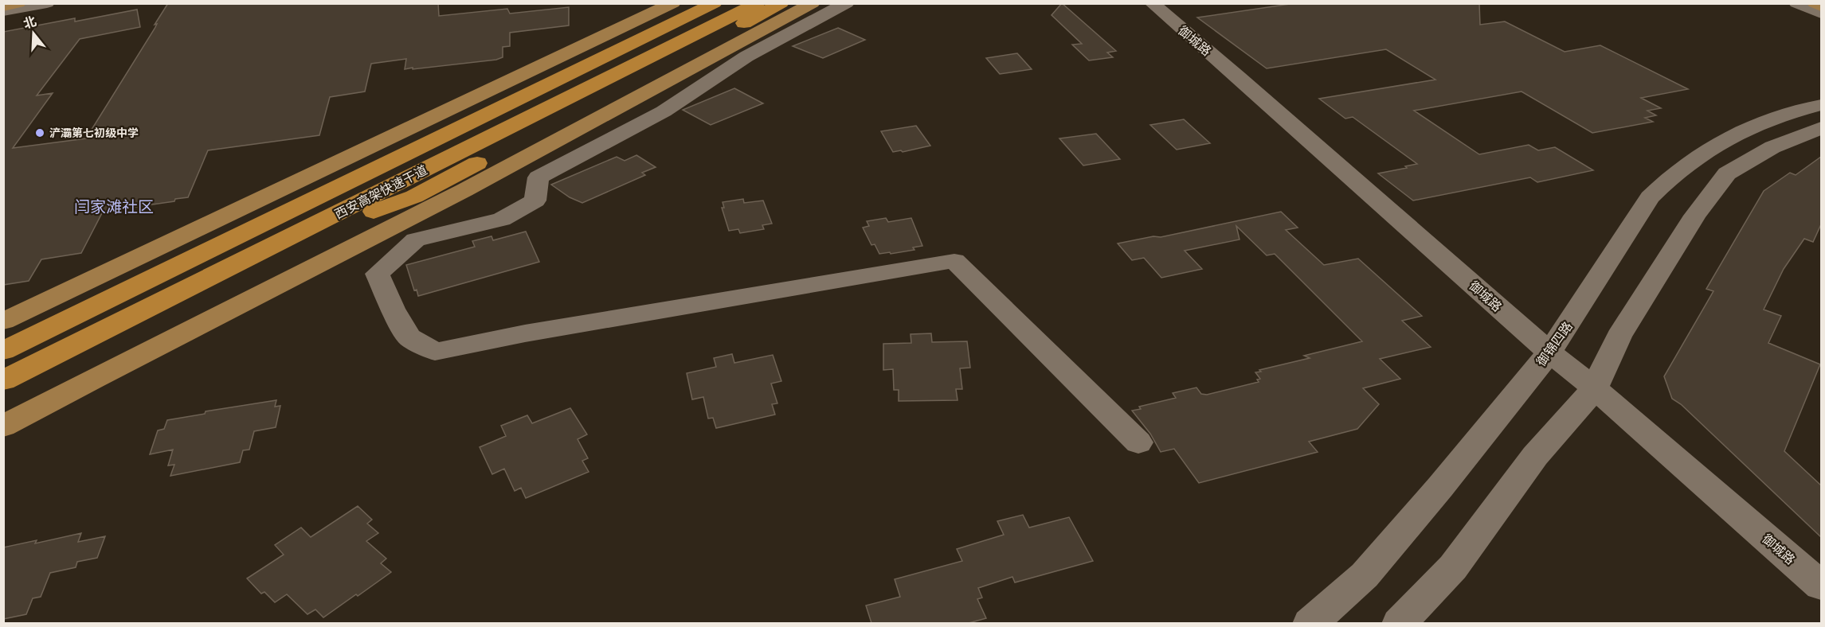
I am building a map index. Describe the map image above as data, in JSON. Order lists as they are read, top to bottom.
{
  "streets": {
    "highway": ["西安高架快速干道"],
    "street": ["御城路", "御锦四路"]
  },
  "crossings": [
    ["御城路", "御锦四路"]
  ],
  "districts": ["闫家滩社区"],
  "places": ["浐灞第七初级中学"],
  "north": "top"
}
